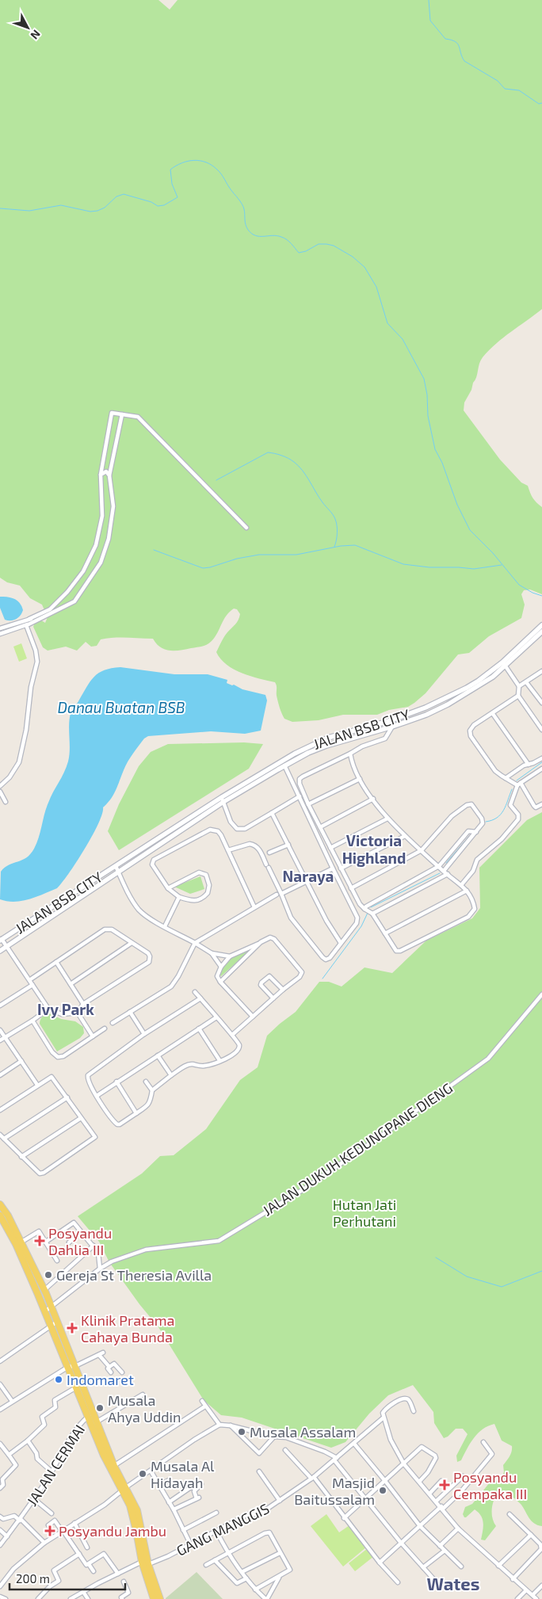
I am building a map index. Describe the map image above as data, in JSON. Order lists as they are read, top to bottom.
{
  "streets": {
    "street": [
      "JALAN BSB CITY",
      "JALAN DUKUH KEDUNGPANE DIENG",
      "JALAN CERMAI",
      "GANG MANGGIS"
    ]
  },
  "districts": [
    "Victoria Highland",
    "Naraya",
    "Ivy Park",
    "Wates"
  ],
  "water": ["Danau Buatan BSB"],
  "parks": ["Hutan Jati Perhutani"],
  "places": {
    "health": [
      "Posyandu Dahlia III",
      "Klinik Pratama Cahaya Bunda",
      "Posyandu Cempaka III",
      "Posyandu Jambu"
    ],
    "other": [
      "Gereja St Theresia Avilla",
      "Indomaret",
      "Musala Ahya Uddin",
      "Musala Assalam",
      "Musala Al Hidayah",
      "Masjid Baitussalam"
    ]
  },
  "scale_bar": "200 m",
  "north": "bottom right"
}
